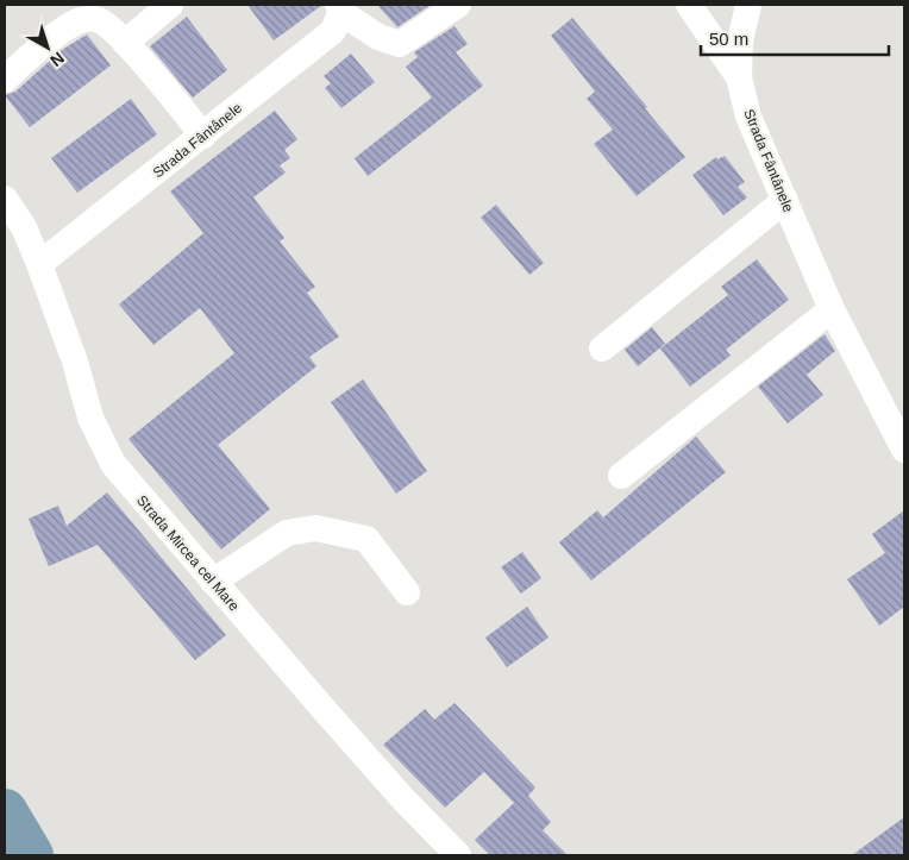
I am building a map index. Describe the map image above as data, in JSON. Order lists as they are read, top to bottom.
{
  "streets": {
    "street": ["Strada Fântânele", "Strada Mircea cel Mare"]
  },
  "crossings": [
    ["Strada Fântânele", "Strada Mircea cel Mare"]
  ],
  "scale_bar": "50 m",
  "north": "bottom right"
}
